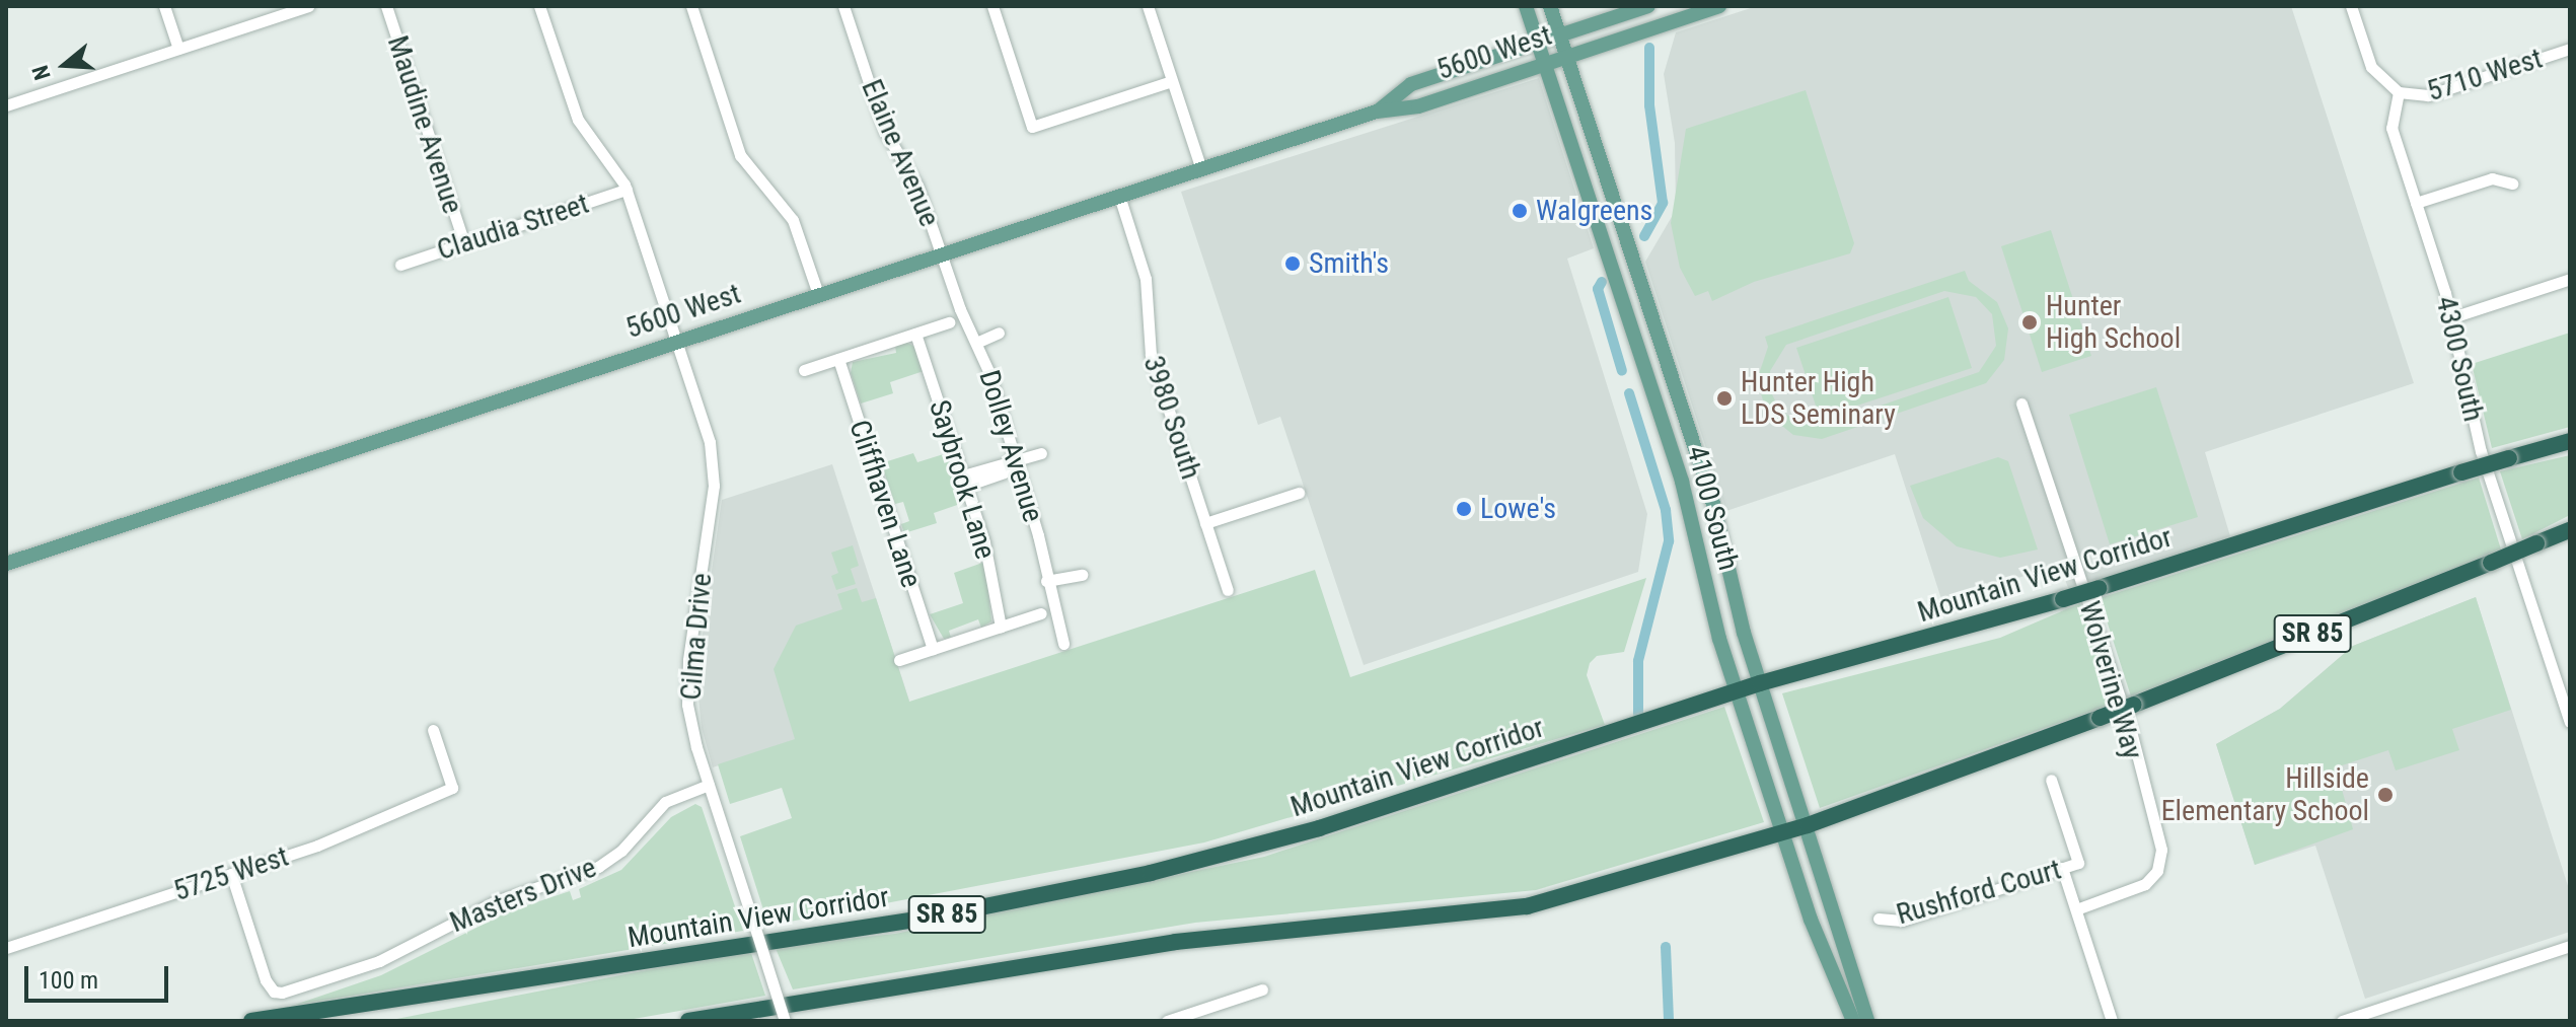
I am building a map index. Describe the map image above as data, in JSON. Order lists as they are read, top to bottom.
{
  "streets": {
    "highway": ["Mountain View Corridor", "SR 85"],
    "main road": ["5600 West", "4100 South"],
    "street": [
      "5710 West",
      "Maudine Avenue",
      "Elaine Avenue",
      "Claudia Street",
      "4300 South",
      "3980 South",
      "Dolley Avenue",
      "Saybrook Lane",
      "Cliffhaven Lane",
      "Cilma Drive",
      "Wolverine Way",
      "5725 West",
      "Rushford Court",
      "Masters Drive"
    ]
  },
  "crossings": [
    ["5600 West", "Elaine Avenue"],
    ["5600 West", "3980 South"],
    ["5600 West", "Dolley Avenue"],
    ["5600 West", "4100 South"],
    ["5600 West", "Cilma Drive"],
    ["5710 West", "4300 South"],
    ["Maudine Avenue", "Claudia Street"],
    ["Elaine Avenue", "Dolley Avenue"],
    ["Claudia Street", "Cilma Drive"],
    ["4100 South", "Mountain View Corridor"],
    ["4100 South", "SR 85"],
    ["Cilma Drive", "Masters Drive"],
    ["5725 West", "Masters Drive"]
  ],
  "places": [
    "Walgreens",
    "Smith's",
    "Hunter High School",
    "Hunter High LDS Seminary",
    "Lowe's",
    "Hillside Elementary School"
  ],
  "scale_bar": "100 m",
  "north": "left"
}
